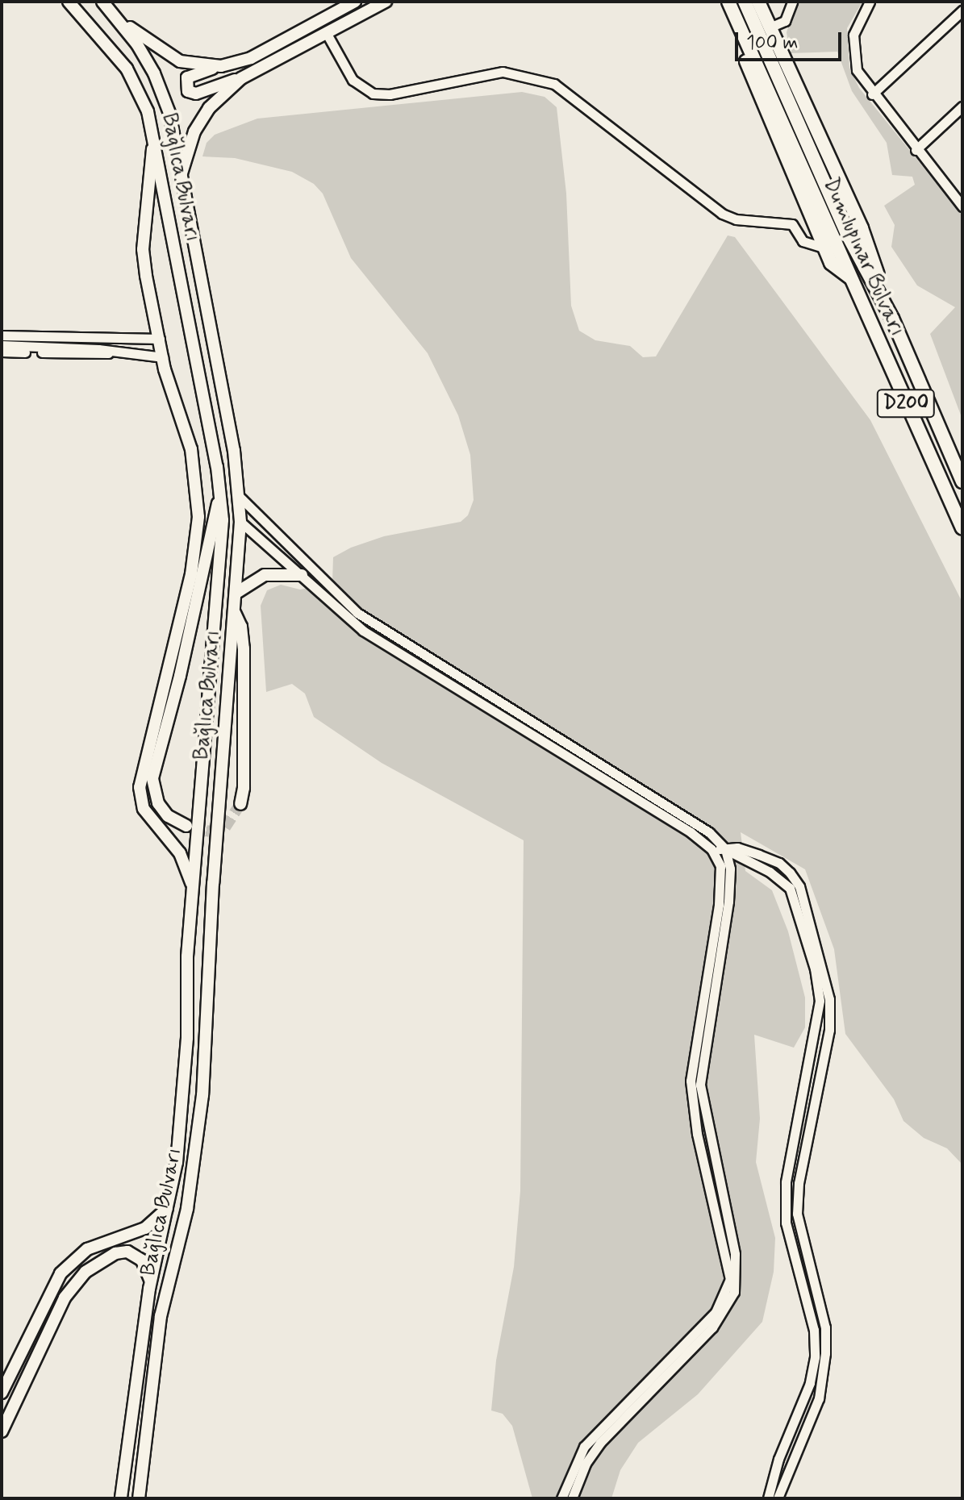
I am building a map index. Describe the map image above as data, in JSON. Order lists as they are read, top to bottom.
{
  "streets": {
    "highway": ["Dumlupınar Bulvarı", "D200"],
    "main road": ["Bağlıca Bulvarı"]
  },
  "scale_bar": "100 m"
}
